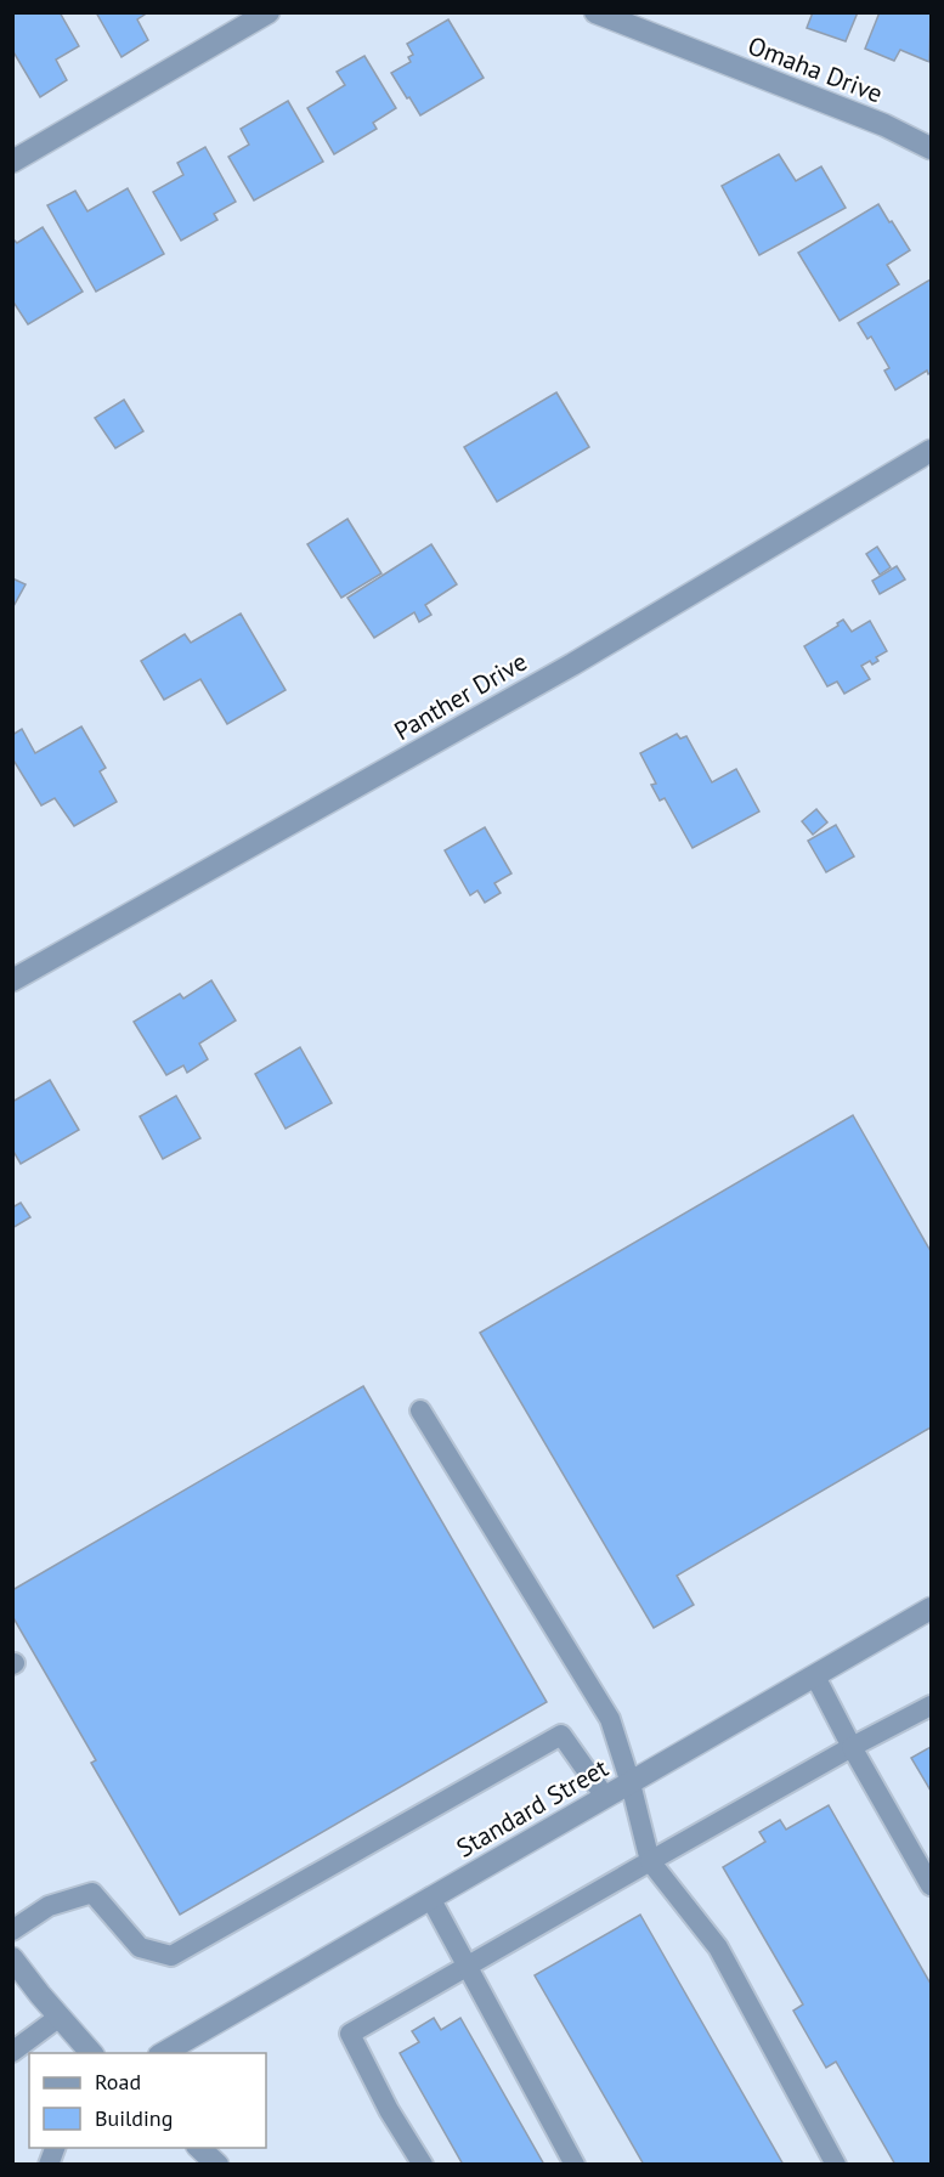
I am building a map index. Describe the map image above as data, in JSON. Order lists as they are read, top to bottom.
{
  "streets": {
    "street": ["Omaha Drive", "Panther Drive", "Standard Street"]
  },
  "legend": ["Road", "Building"]
}
